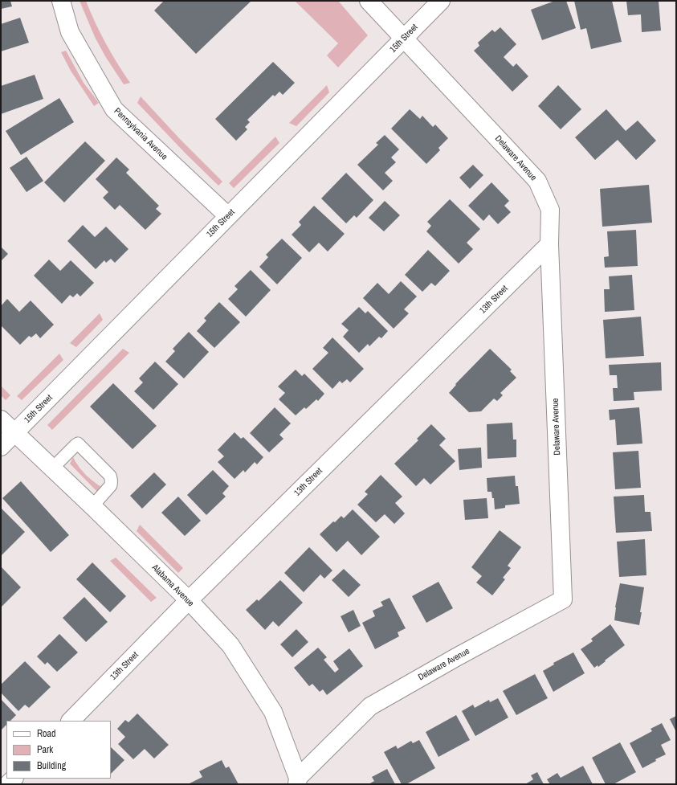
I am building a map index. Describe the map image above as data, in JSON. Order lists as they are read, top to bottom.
{
  "streets": {
    "street": [
      "15th Street",
      "Pennsylvania Avenue",
      "Delaware Avenue",
      "13th Street",
      "Alabama Avenue"
    ]
  },
  "crossings": [
    ["15th Street", "Pennsylvania Avenue"],
    ["15th Street", "Delaware Avenue"],
    ["15th Street", "Alabama Avenue"],
    ["Delaware Avenue", "13th Street"],
    ["Delaware Avenue", "Alabama Avenue"],
    ["13th Street", "Alabama Avenue"]
  ],
  "legend": ["Road", "Park", "Building"]
}
